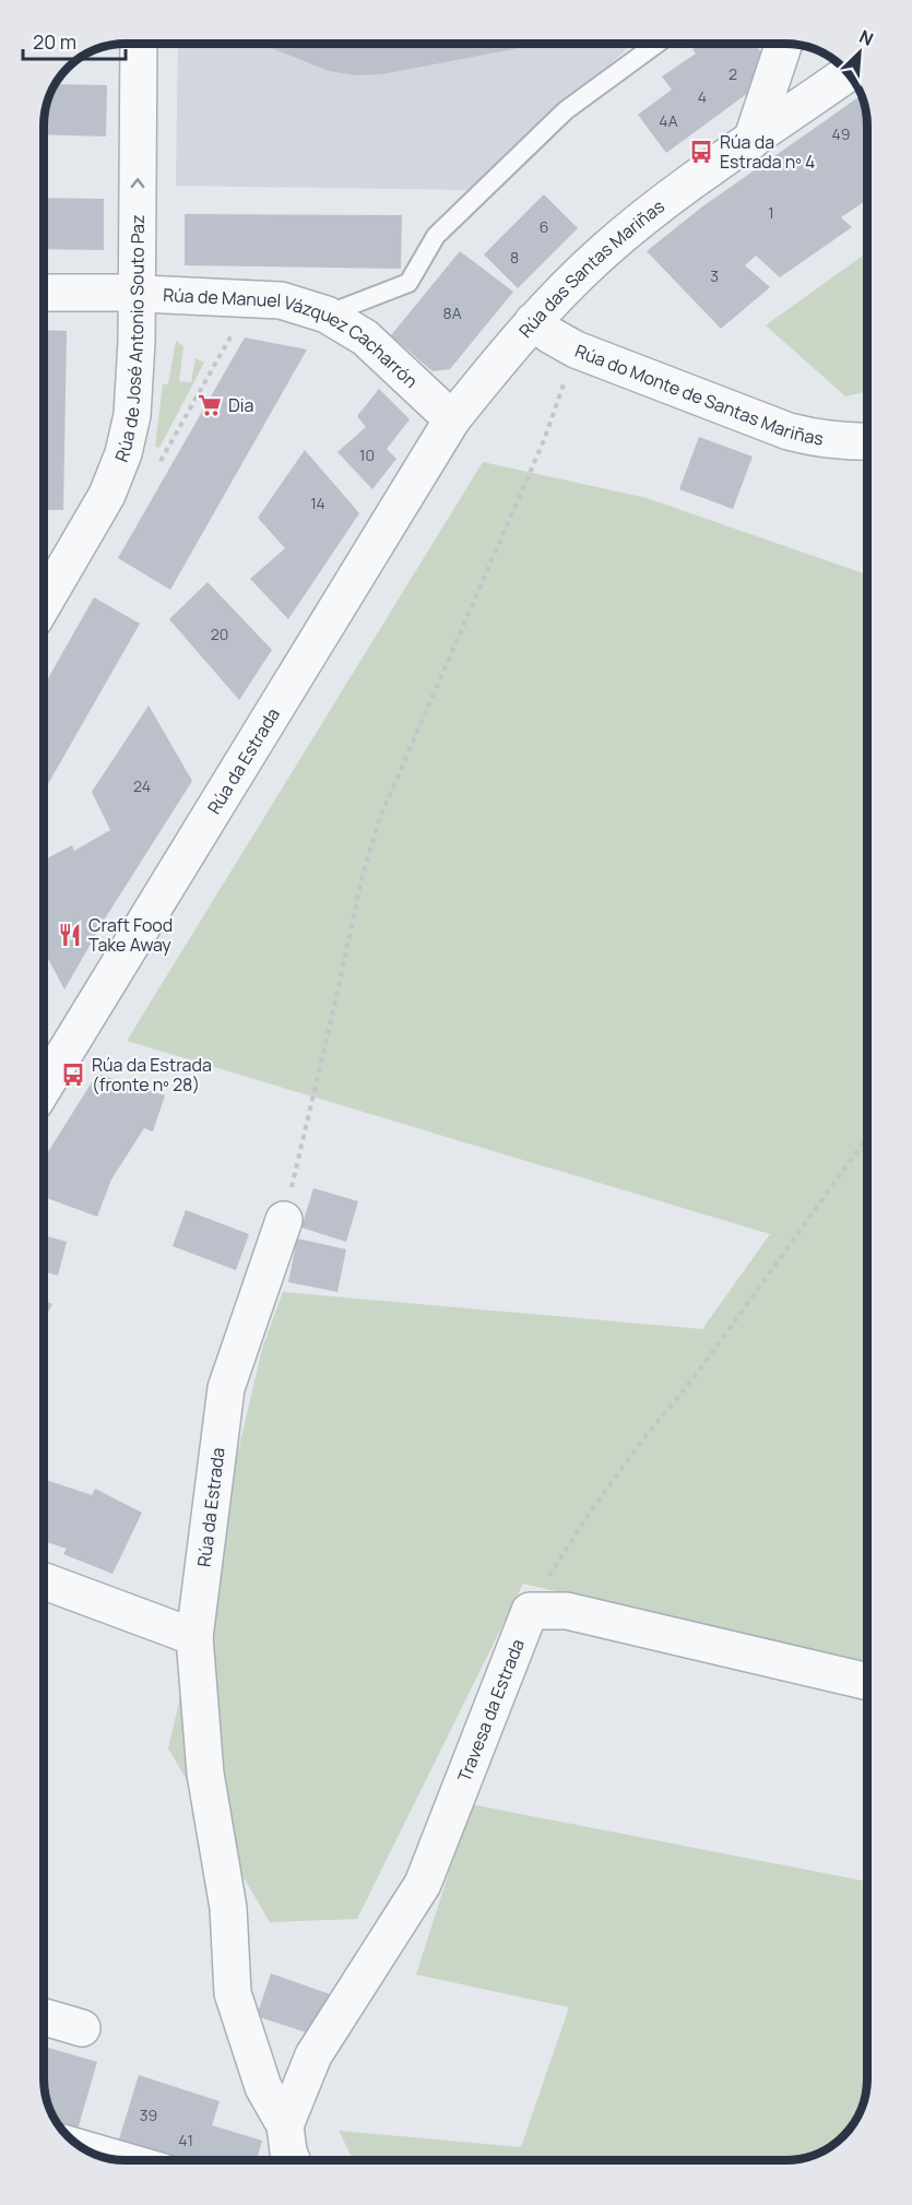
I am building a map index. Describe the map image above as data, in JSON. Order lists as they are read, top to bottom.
{
  "streets": {
    "street": [
      "Rúa das Santas Mariñas",
      "Rúa de José Antonio Souto Paz",
      "Rúa de Manuel Vázquez Cacharrón",
      "Rúa do Monte de Santas Mariñas",
      "Rúa da Estrada",
      "Travesa da Estrada"
    ]
  },
  "crossings": [
    ["Rúa das Santas Mariñas", "Rúa de Manuel Vázquez Cacharrón"],
    ["Rúa das Santas Mariñas", "Rúa do Monte de Santas Mariñas"],
    ["Rúa das Santas Mariñas", "Rúa da Estrada"],
    ["Rúa de José Antonio Souto Paz", "Rúa de Manuel Vázquez Cacharrón"],
    ["Rúa de Manuel Vázquez Cacharrón", "Rúa da Estrada"]
  ],
  "one_way": ["Rúa de José Antonio Souto Paz"],
  "places": {
    "bus stop": ["Rúa da Estrada nº 4", "Rúa da Estrada (fronte nº 28)"],
    "supermarket": ["Dia"],
    "restaurant": ["Craft Food Take Away"]
  },
  "house_numbers": [
    "2",
    "4",
    "4A",
    "49",
    "1",
    "6",
    "8",
    "3",
    "8A",
    "10",
    "14",
    "20",
    "24",
    "39",
    "41"
  ],
  "scale_bar": "20 m",
  "north": "top right"
}
